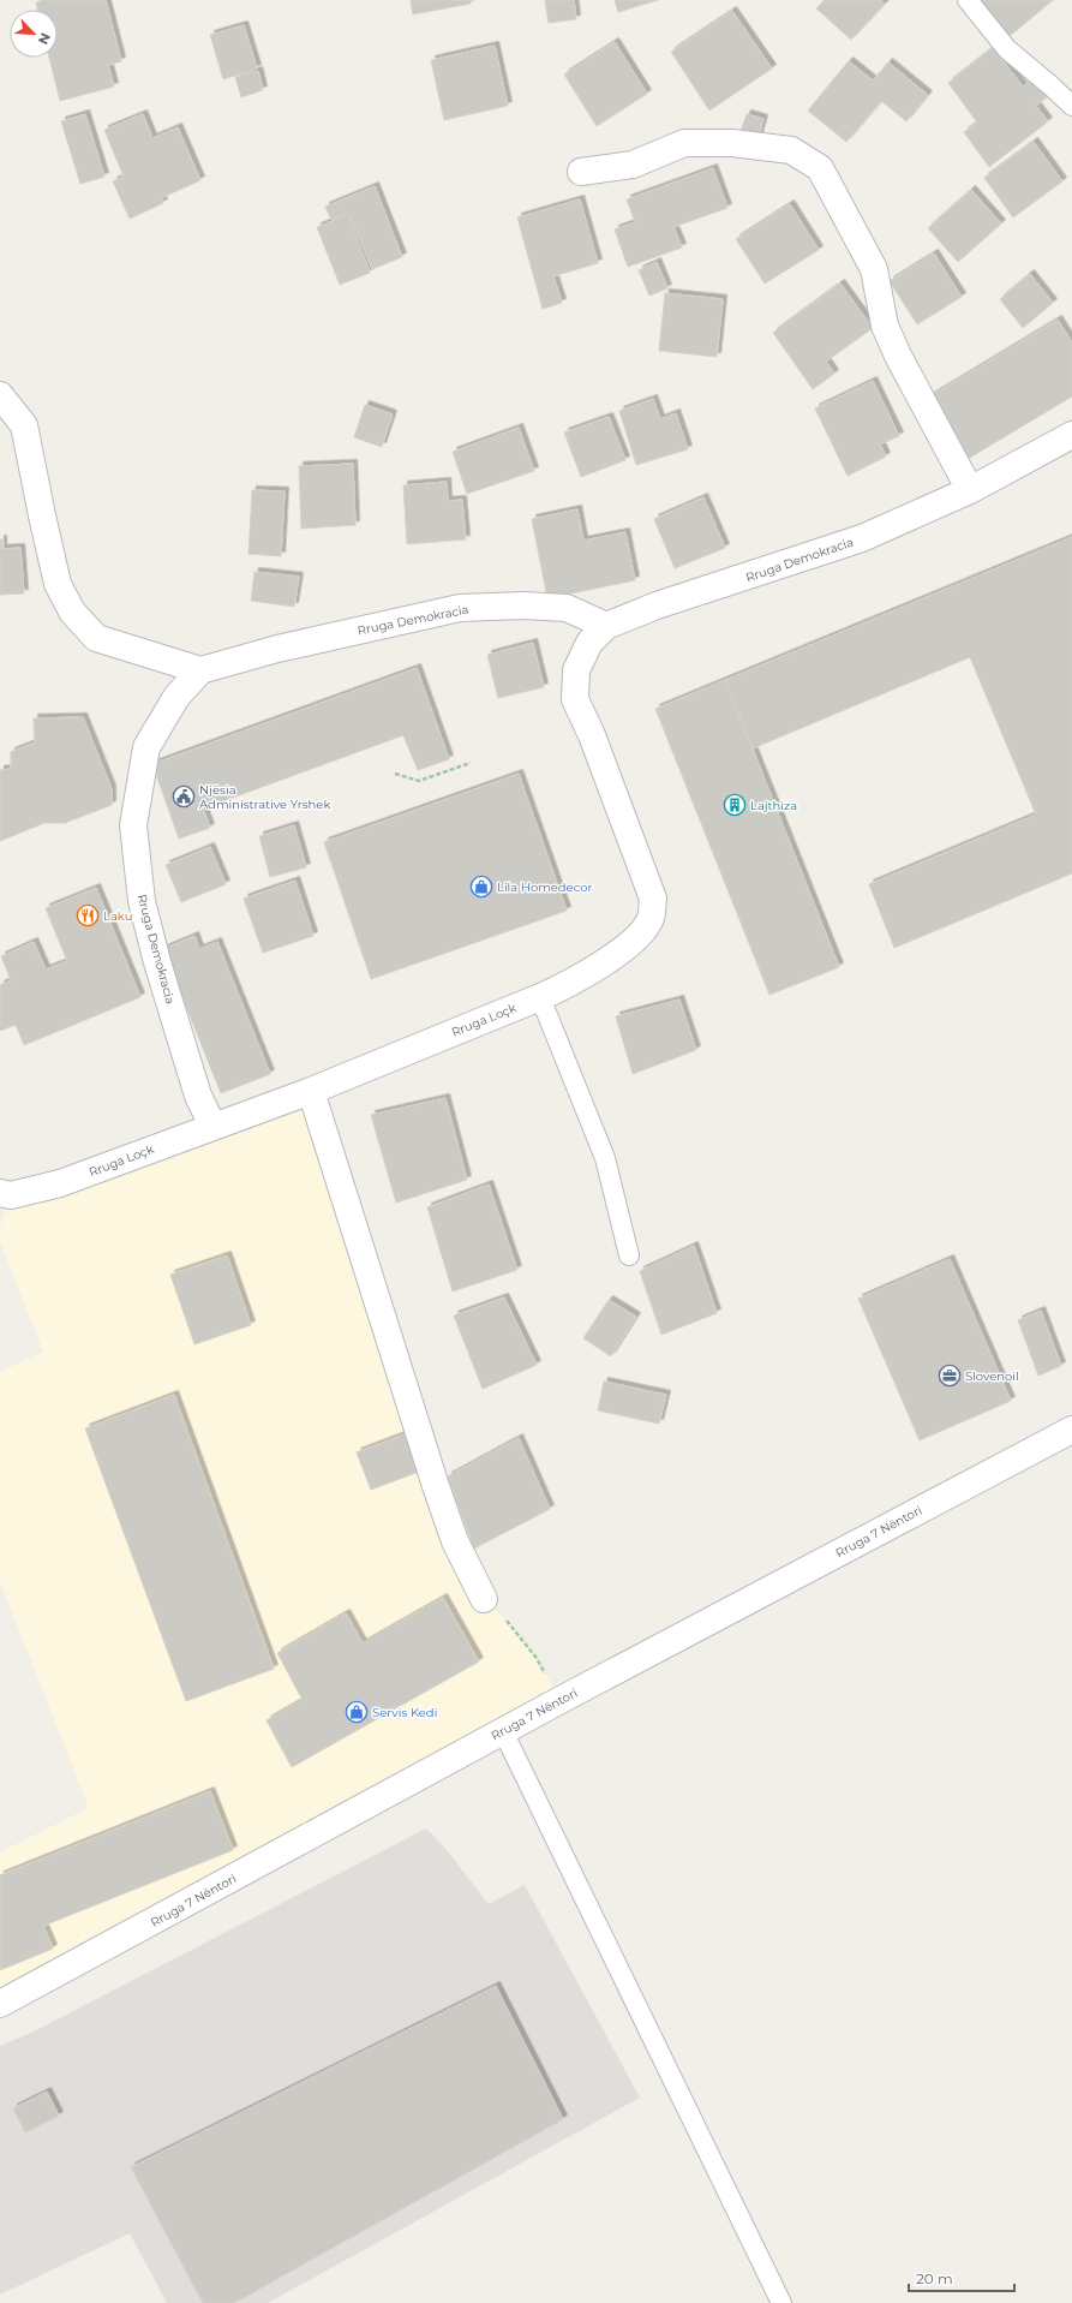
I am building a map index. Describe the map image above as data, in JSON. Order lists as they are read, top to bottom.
{
  "streets": {
    "street": ["Rruga Demokracia", "Rruga Loçk", "Rruga 7 Nëntori"]
  },
  "crossings": [
    ["Rruga Demokracia", "Rruga Loçk"]
  ],
  "places": {
    "public building": ["Njësia Administrative Yrshek"],
    "building": ["Lajthiza"],
    "shop": ["Lila Homedecor", "Servis Kedi"],
    "restaurant": ["Laku"],
    "office": ["Slovenoil"]
  },
  "scale_bar": "20 m",
  "north": "bottom right"
}
